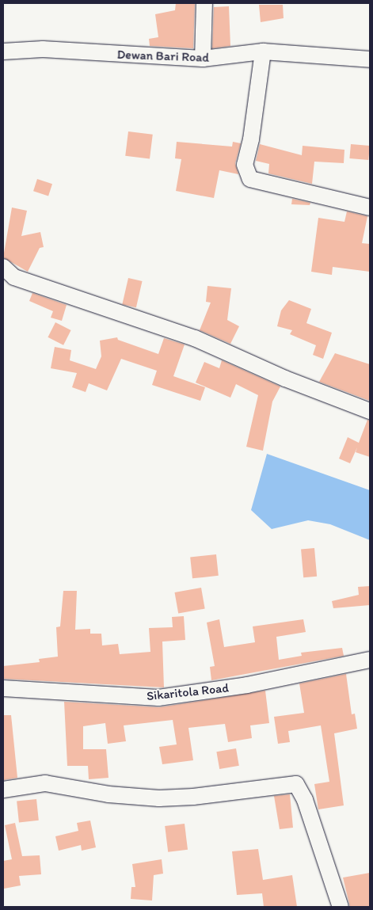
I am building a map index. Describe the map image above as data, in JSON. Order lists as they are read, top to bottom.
{
  "streets": {
    "street": ["Dewan Bari Road", "Sikaritola Road"]
  }
}
